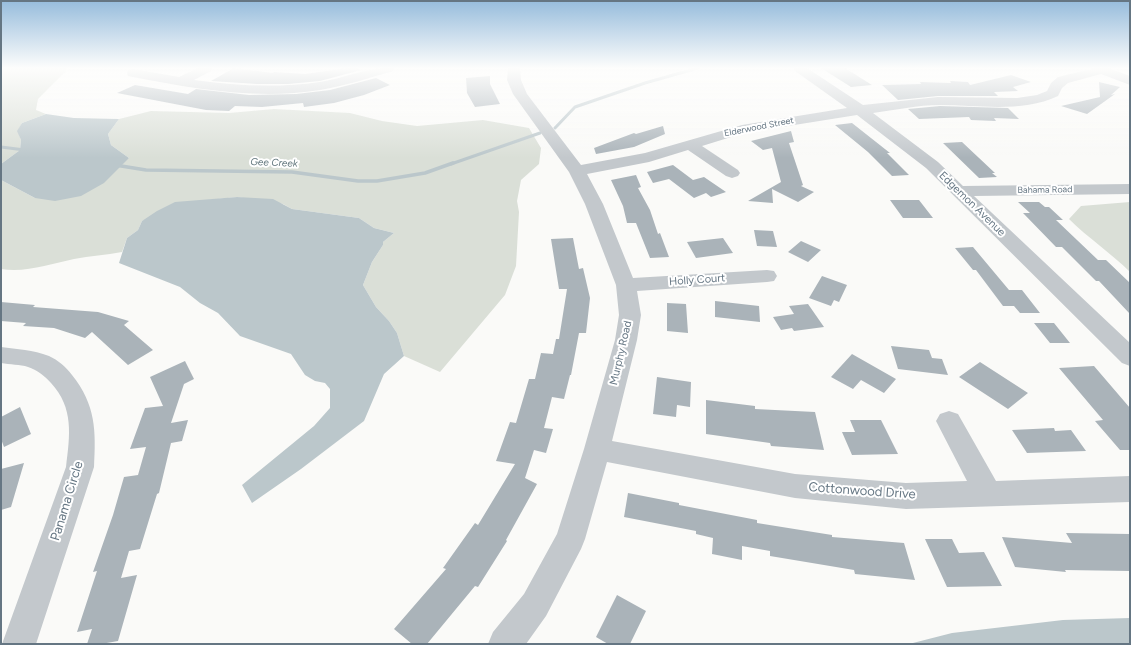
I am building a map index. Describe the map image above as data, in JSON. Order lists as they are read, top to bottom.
{
  "streets": {
    "street": [
      "Elderwood Street",
      "Bahama Road",
      "Edgemon Avenue",
      "Holly Court",
      "Murphy Road",
      "Cottonwood Drive",
      "Panama Circle"
    ]
  },
  "crossings": [
    ["Elderwood Street", "Edgemon Avenue"],
    ["Elderwood Street", "Murphy Road"],
    ["Bahama Road", "Edgemon Avenue"],
    ["Holly Court", "Murphy Road"],
    ["Murphy Road", "Cottonwood Drive"]
  ],
  "water": ["Gee Creek"]
}
